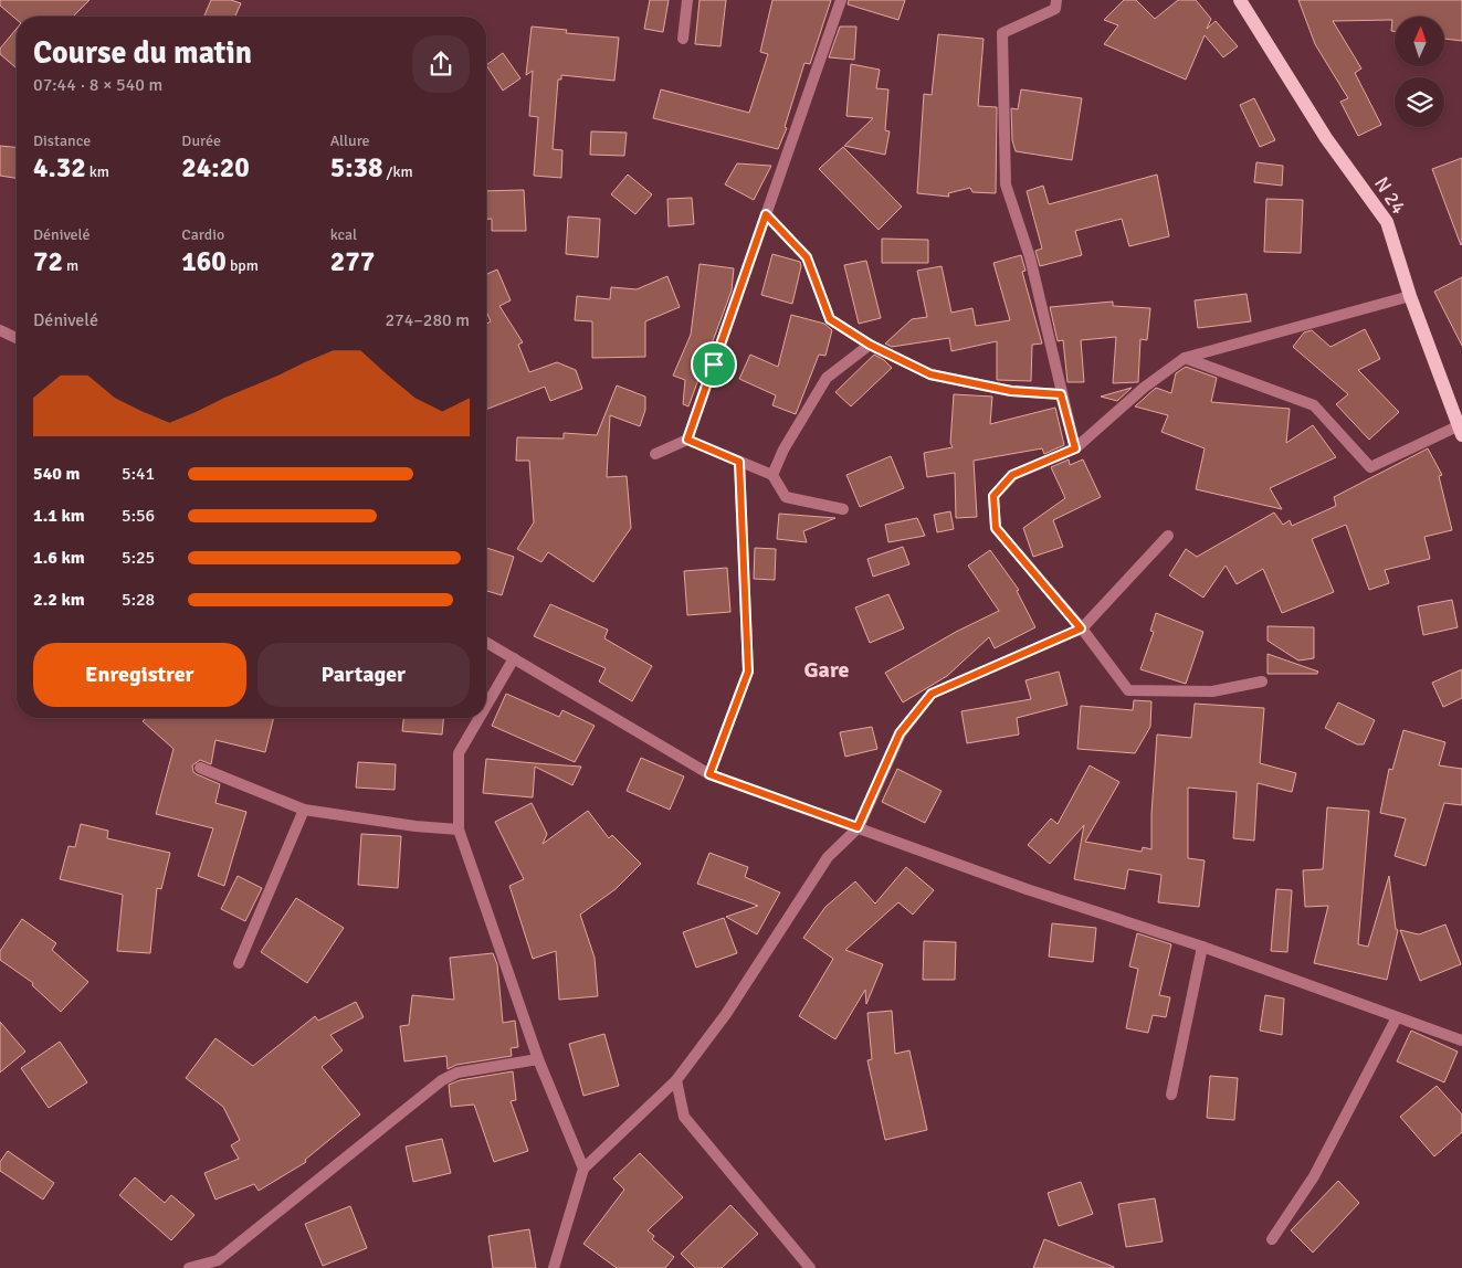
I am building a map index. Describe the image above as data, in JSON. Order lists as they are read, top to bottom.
{
  "streets": {
    "main road": ["N 24"]
  },
  "districts": ["Gare"],
  "north": "top",
  "page": {
    "heading": ["Course du matin", "07:44 · 8 × 540 m"],
    "stats": [
      ["Distance", "4.32 km"],
      ["Durée", "24:20"],
      ["Allure", "5:38 /km"],
      ["Dénivelé", "72 m"],
      ["Cardio", "160 bpm"],
      ["kcal", "277"]
    ],
    "chart": ["Dénivelé", "274–280 m"],
    "list": [
      {
        "name": "540 m",
        "note": "5:41"
      },
      {
        "name": "1.1 km",
        "note": "5:56"
      },
      {
        "name": "1.6 km",
        "note": "5:25"
      },
      {
        "name": "2.2 km",
        "note": "5:28"
      }
    ],
    "buttons": ["Enregistrer", "Partager"]
  }
}
